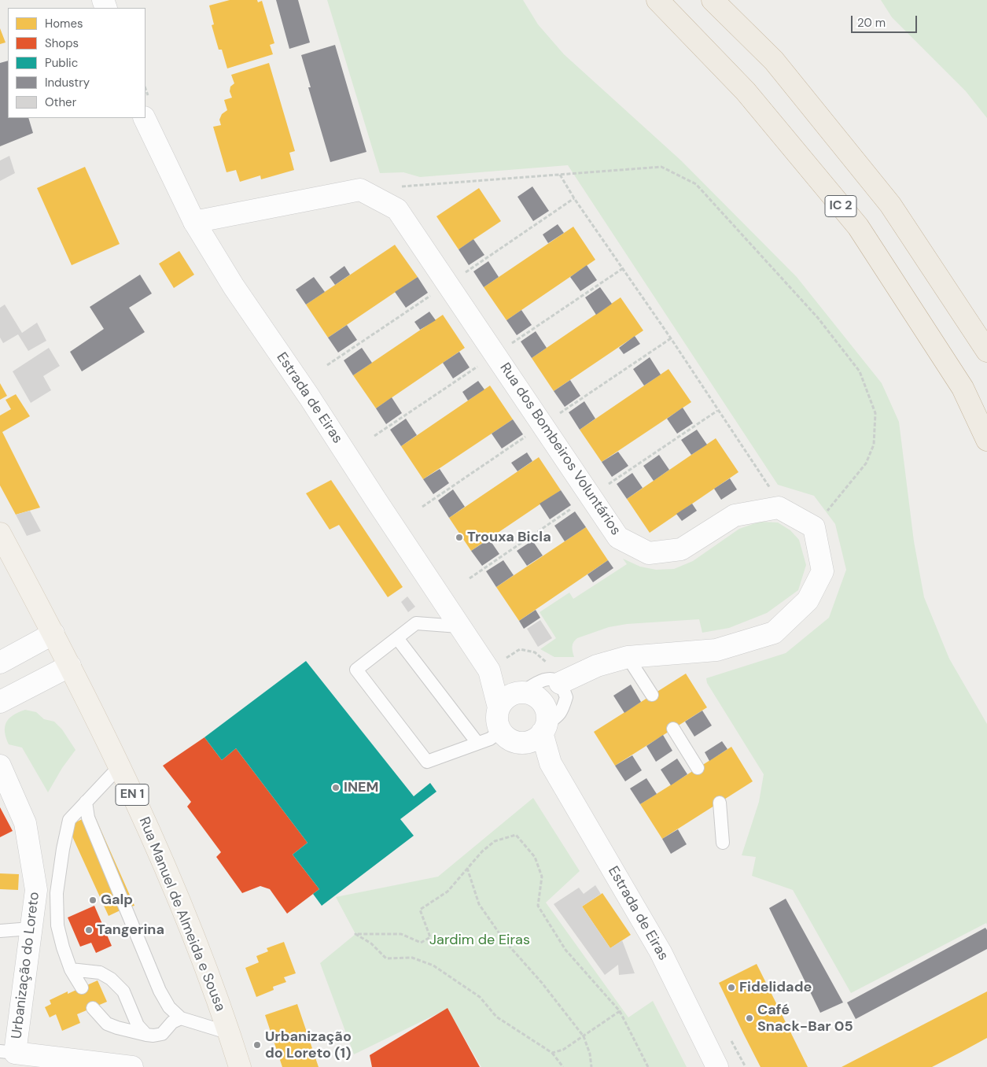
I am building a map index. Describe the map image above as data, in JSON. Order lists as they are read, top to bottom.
{
  "streets": {
    "highway": ["IC 2"],
    "main road": ["EN 1", "Rua Manuel de Almeida e Sousa"],
    "street": ["Estrada de Eiras", "Rua dos Bombeiros Voluntários", "Urbanização do Loreto"]
  },
  "crossings": [
    ["Estrada de Eiras", "Rua dos Bombeiros Voluntários"]
  ],
  "parks": ["Jardim de Eiras"],
  "places": [
    "Trouxa Bicla",
    "INEM",
    "Galp",
    "Tangerina",
    "Fidelidade",
    "Café Snack-Bar 05",
    "Urbanização do Loreto (1)"
  ],
  "legend": [
    "Homes",
    "Shops",
    "Public",
    "Industry",
    "Other"
  ],
  "scale_bar": "20 m"
}
